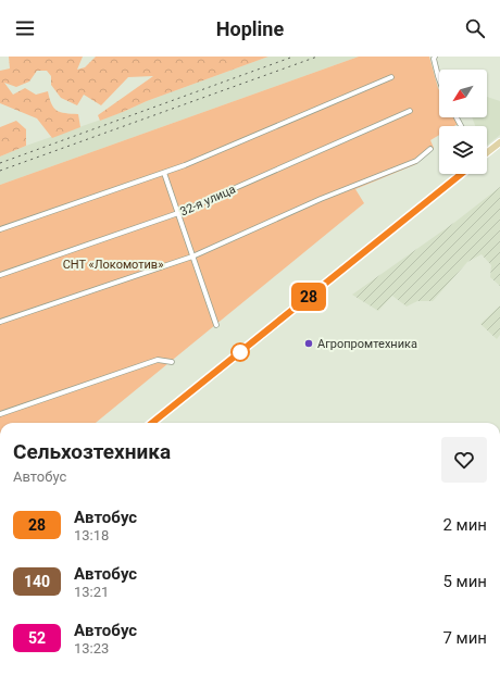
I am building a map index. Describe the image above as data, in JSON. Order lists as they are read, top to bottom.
{
  "streets": {
    "street": ["32-я улица"]
  },
  "parks": ["СНТ «Локомотив»"],
  "places": ["Агропромтехника"],
  "lines": ["bus line 28"],
  "north": "bottom left",
  "page": {
    "header": "Hopline",
    "on_map": "28",
    "heading": ["Сельхозтехника", "Автобус"],
    "list": [
      {
        "mark": "28",
        "name": "Автобус",
        "note": "13:18",
        "value": "2 мин"
      },
      {
        "mark": "140",
        "name": "Автобус",
        "note": "13:21",
        "value": "5 мин"
      },
      {
        "mark": "52",
        "name": "Автобус",
        "note": "13:23",
        "value": "7 мин"
      }
    ]
  }
}
